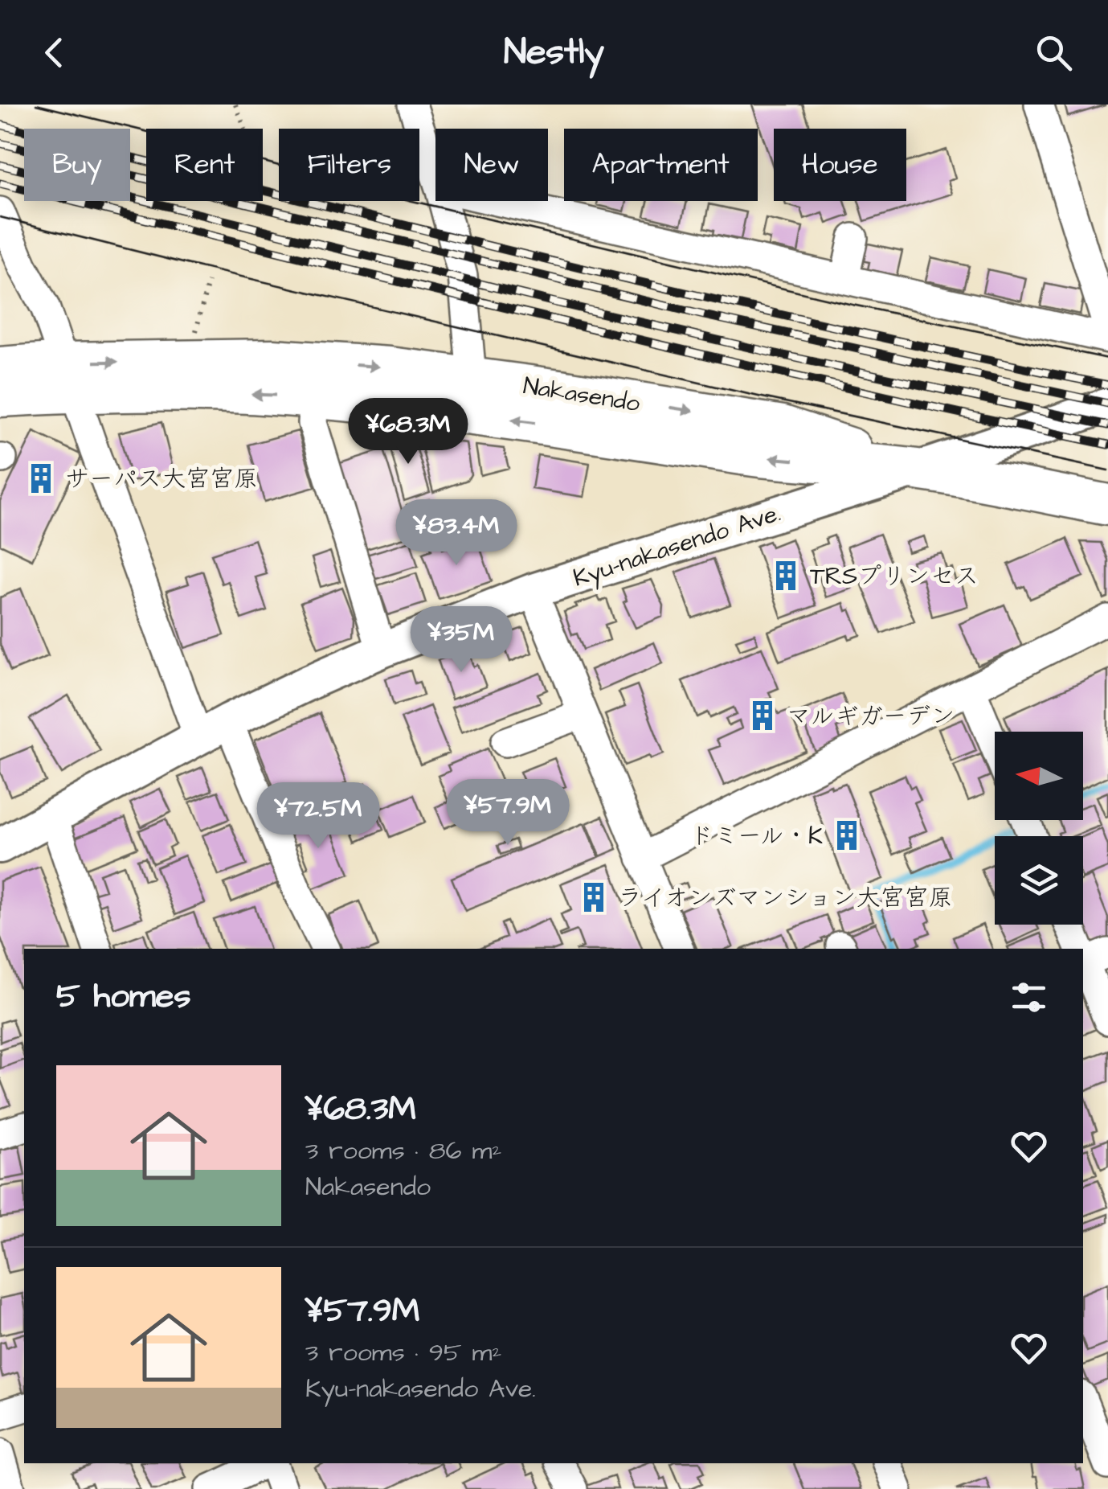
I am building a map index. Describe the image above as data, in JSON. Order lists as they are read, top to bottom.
{
  "streets": {
    "highway": ["Nakasendo"],
    "main road": ["Kyu-nakasendo Ave."]
  },
  "crossings": [
    ["Nakasendo", "Kyu-nakasendo Ave."]
  ],
  "places": {
    "building": [
      "サーパス大宮宮原",
      "TRSプリンセス",
      "マルギガーデン",
      "ドミール・K",
      "ライオンズマンション大宮宮原"
    ]
  },
  "north": "left",
  "page": {
    "header": "Nestly",
    "chip": [
      "Buy",
      "Rent",
      "Filters",
      "New",
      "Apartment",
      "House"
    ],
    "price": [
      "¥68.3M",
      "¥83.4M",
      "¥35M",
      "¥57.9M",
      "¥72.5M"
    ],
    "heading": "5 homes",
    "list": [
      {
        "name": "¥68.3M",
        "note": "3 rooms · 86 m² · Nakasendo"
      },
      {
        "name": "¥57.9M",
        "note": "3 rooms · 95 m² · Kyu-nakasendo Ave."
      }
    ]
  }
}
